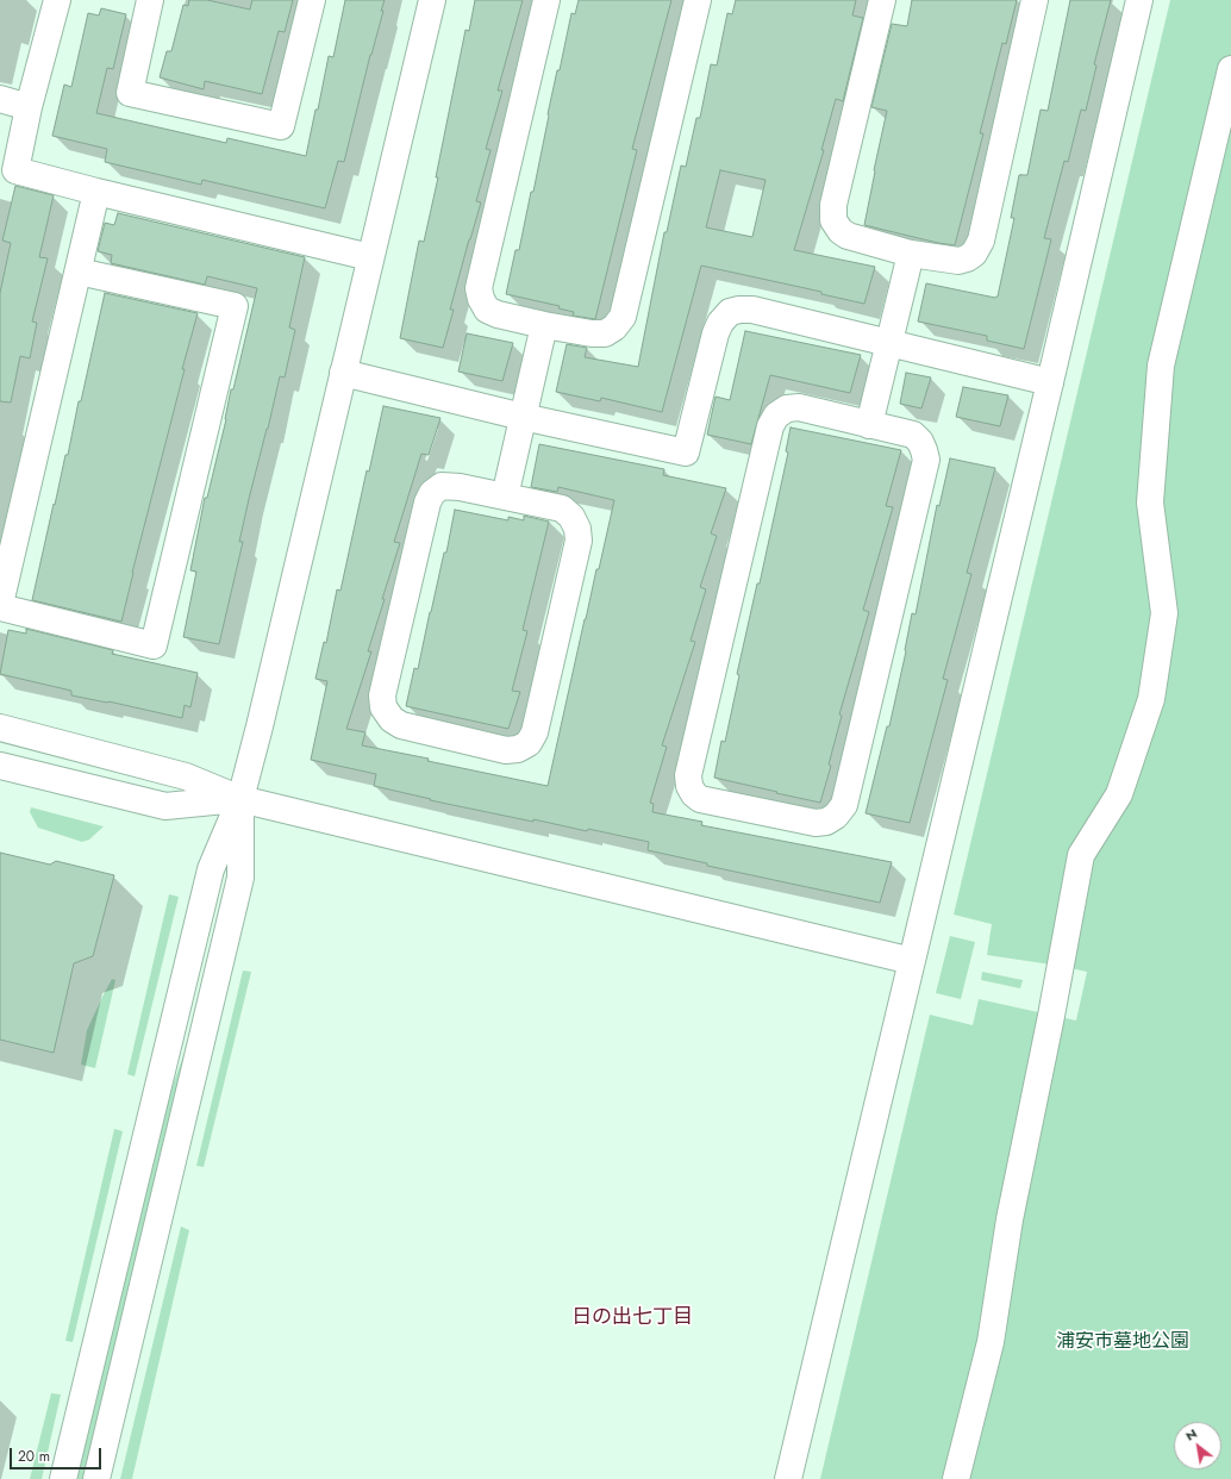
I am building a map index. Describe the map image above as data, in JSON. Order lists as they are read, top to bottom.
{
  "districts": ["日の出七丁目"],
  "parks": ["浦安市墓地公園"],
  "scale_bar": "20 m",
  "north": "top left"
}
